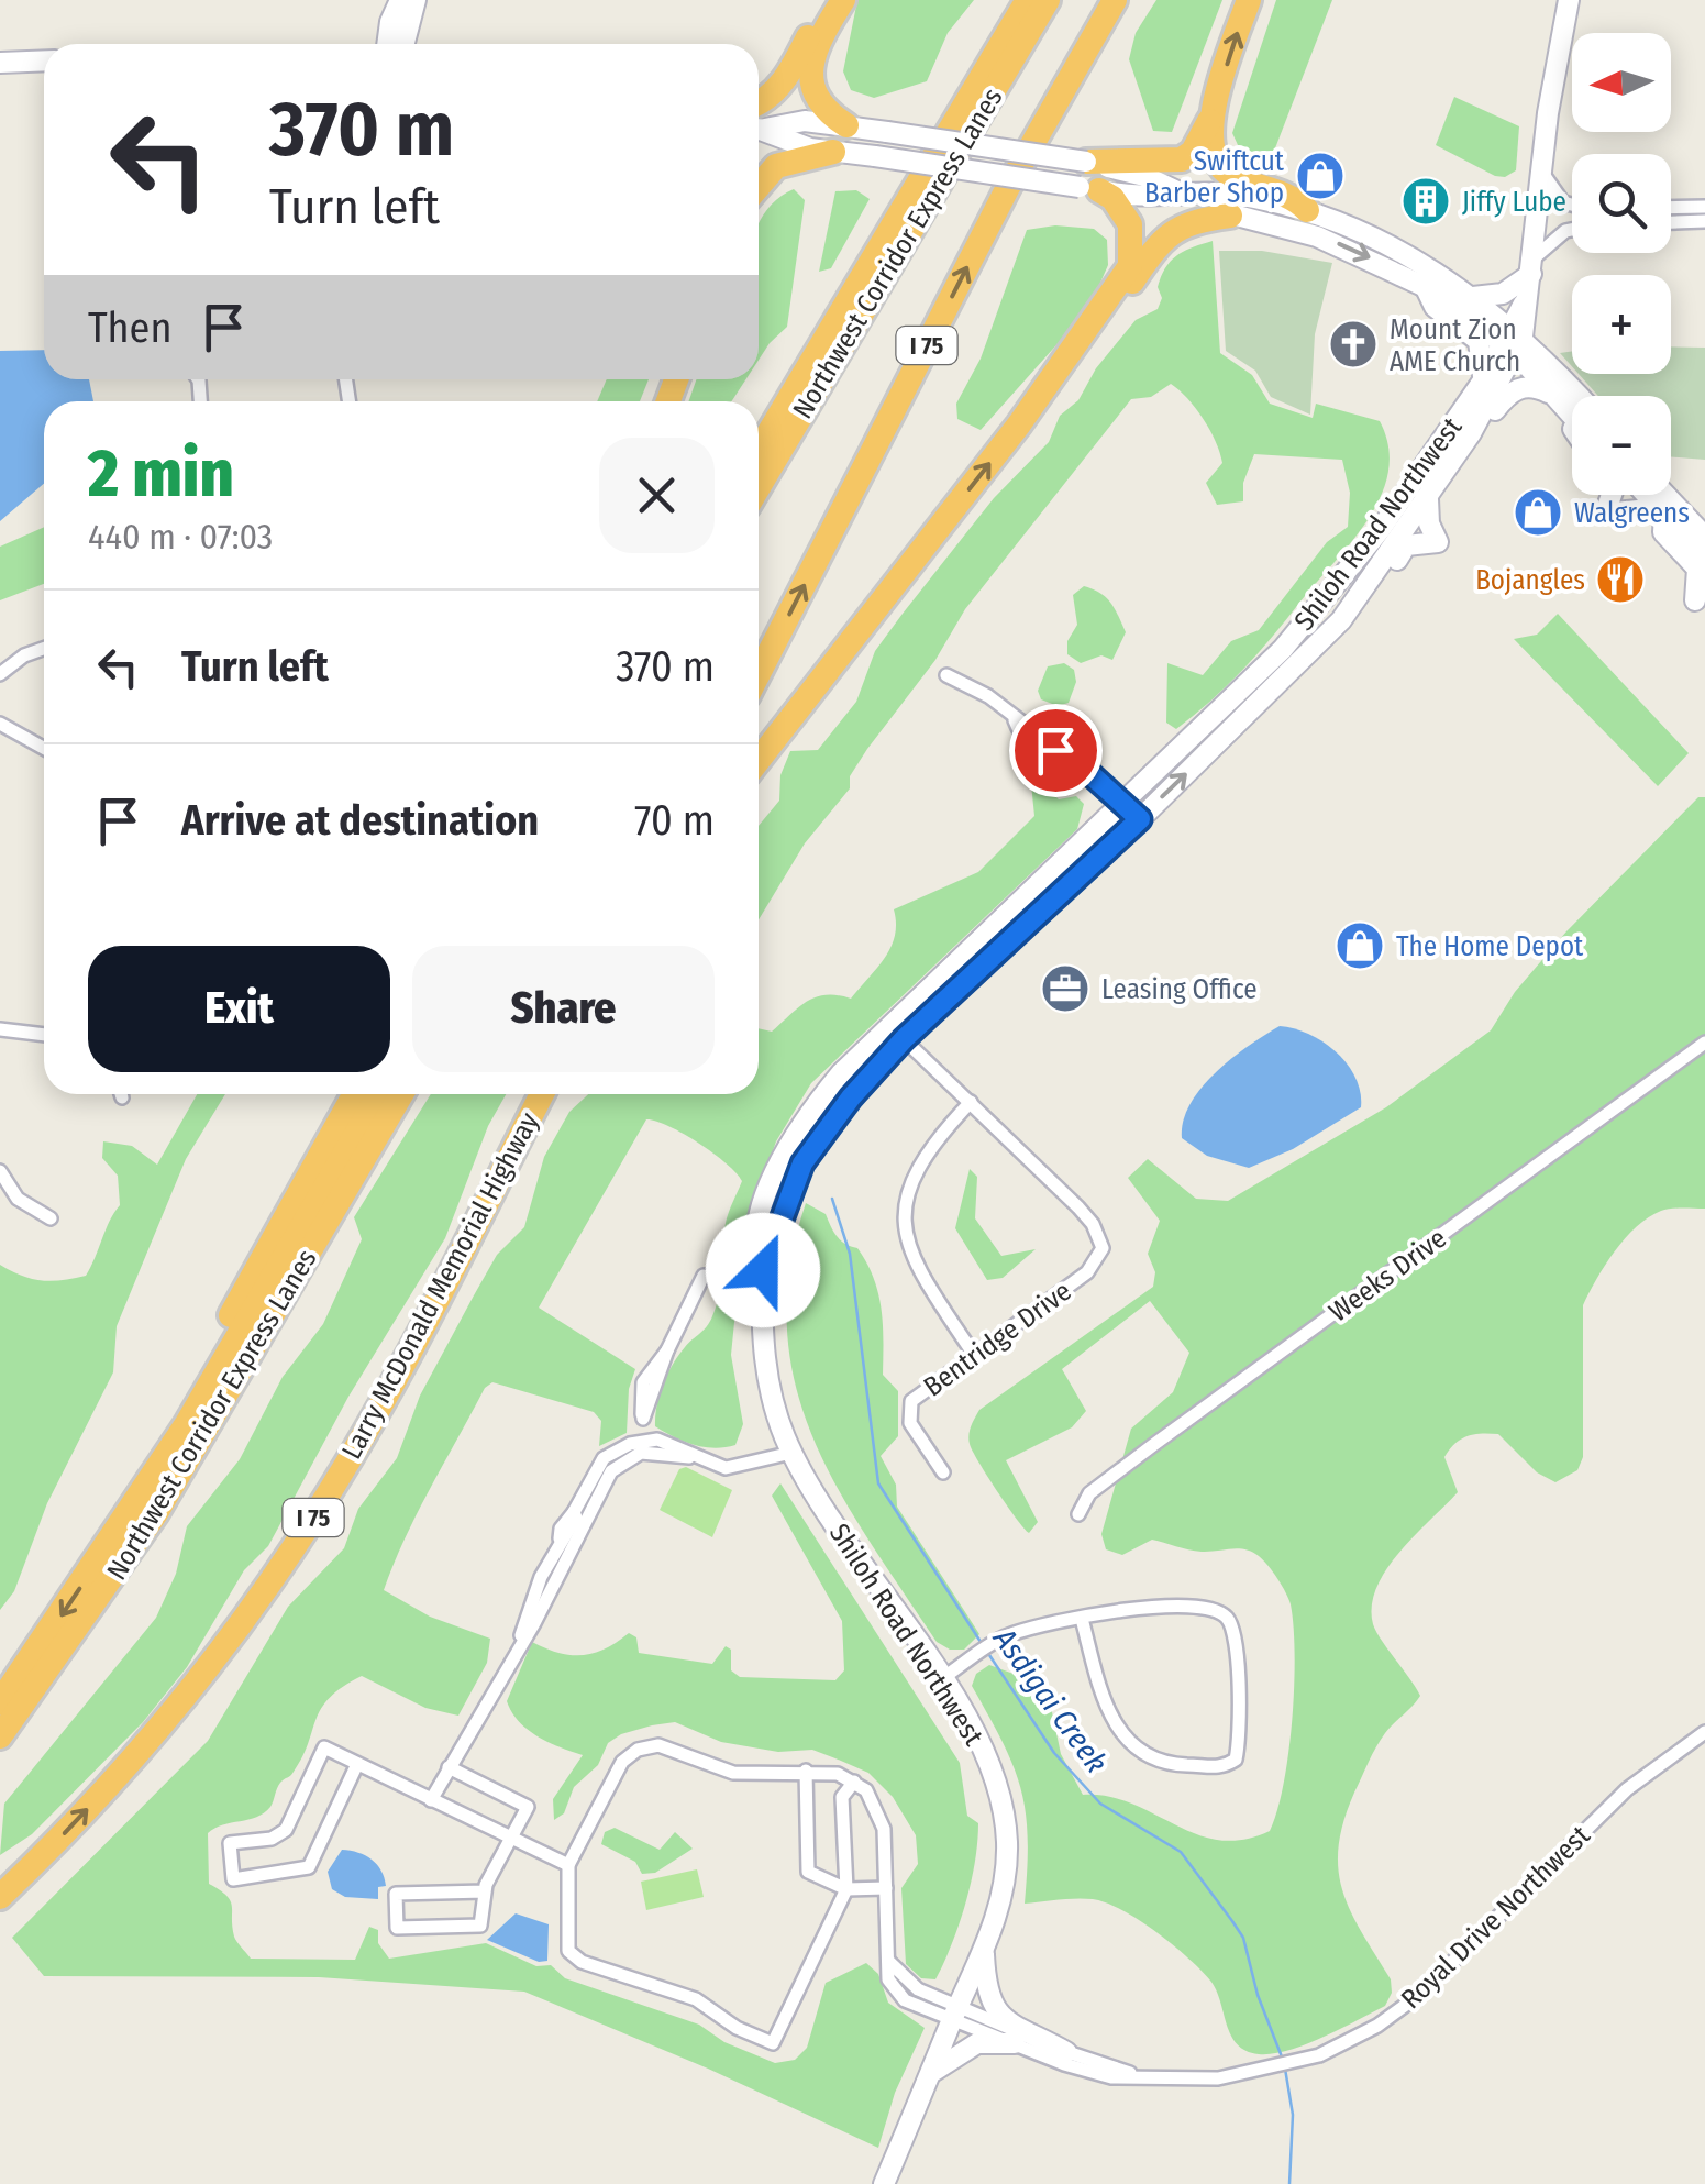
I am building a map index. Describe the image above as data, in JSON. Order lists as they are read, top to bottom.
{
  "streets": {
    "highway": ["Northwest Corridor Express Lanes", "I 75", "Larry McDonald Memorial Highway"],
    "street": [
      "Shiloh Road Northwest",
      "Weeks Drive",
      "Bentridge Drive",
      "Royal Drive Northwest"
    ]
  },
  "crossings": [
    ["Shiloh Road Northwest", "Bentridge Drive"],
    ["Shiloh Road Northwest", "Royal Drive Northwest"]
  ],
  "water": ["Asdigai Creek"],
  "places": {
    "shop": ["Swiftcut Barber Shop", "Walgreens", "The Home Depot"],
    "building": ["Jiffy Lube"],
    "church": ["Mount Zion AME Church"],
    "restaurant": ["Bojangles"],
    "office": ["Leasing Office"]
  },
  "north": "left",
  "page": {
    "map_buttons": ["+", "−"],
    "turn": ["370 m", "Turn left"],
    "then": "Then",
    "heading": ["2 min", "440 m · 07:03"],
    "list": [
      {
        "name": "Turn left",
        "value": "370 m"
      },
      {
        "name": "Arrive at destination",
        "value": "70 m"
      }
    ],
    "buttons": ["Exit", "Share"]
  }
}
